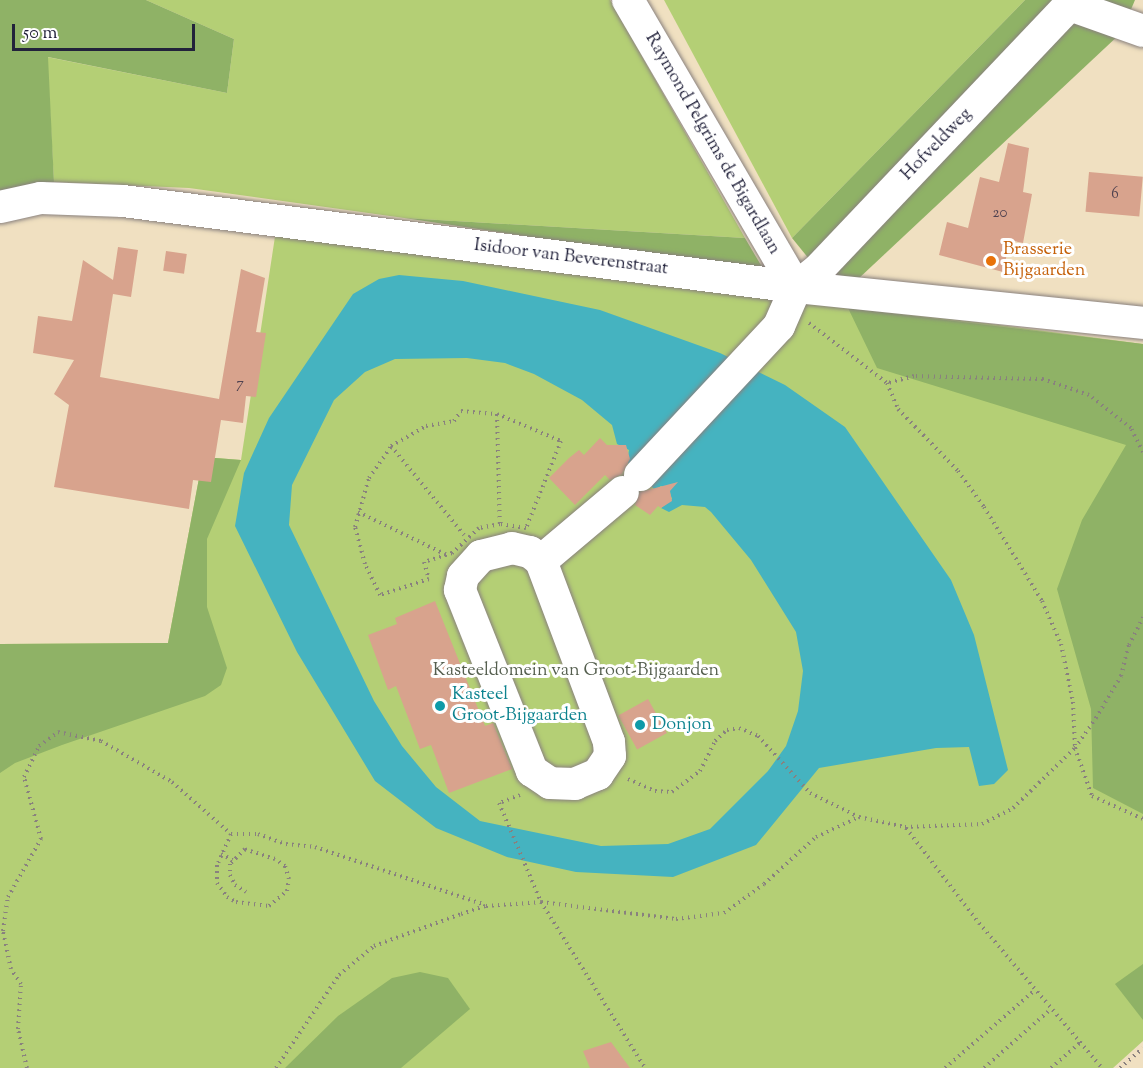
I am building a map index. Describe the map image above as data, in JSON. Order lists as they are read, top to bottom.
{
  "streets": {
    "street": ["Raymond Pelgrims de Bigardlaan", "Hofveldweg", "Isidoor van Beverenstraat"]
  },
  "crossings": [
    ["Raymond Pelgrims de Bigardlaan", "Hofveldweg"],
    ["Raymond Pelgrims de Bigardlaan", "Isidoor van Beverenstraat"],
    ["Hofveldweg", "Isidoor van Beverenstraat"]
  ],
  "parks": ["Kasteeldomein van Groot-Bijgaarden"],
  "places": ["Brasserie Bijgaarden", "Kasteel Groot-Bijgaarden", "Donjon"],
  "house_numbers": ["6", "20", "7"],
  "scale_bar": "50 m"
}
